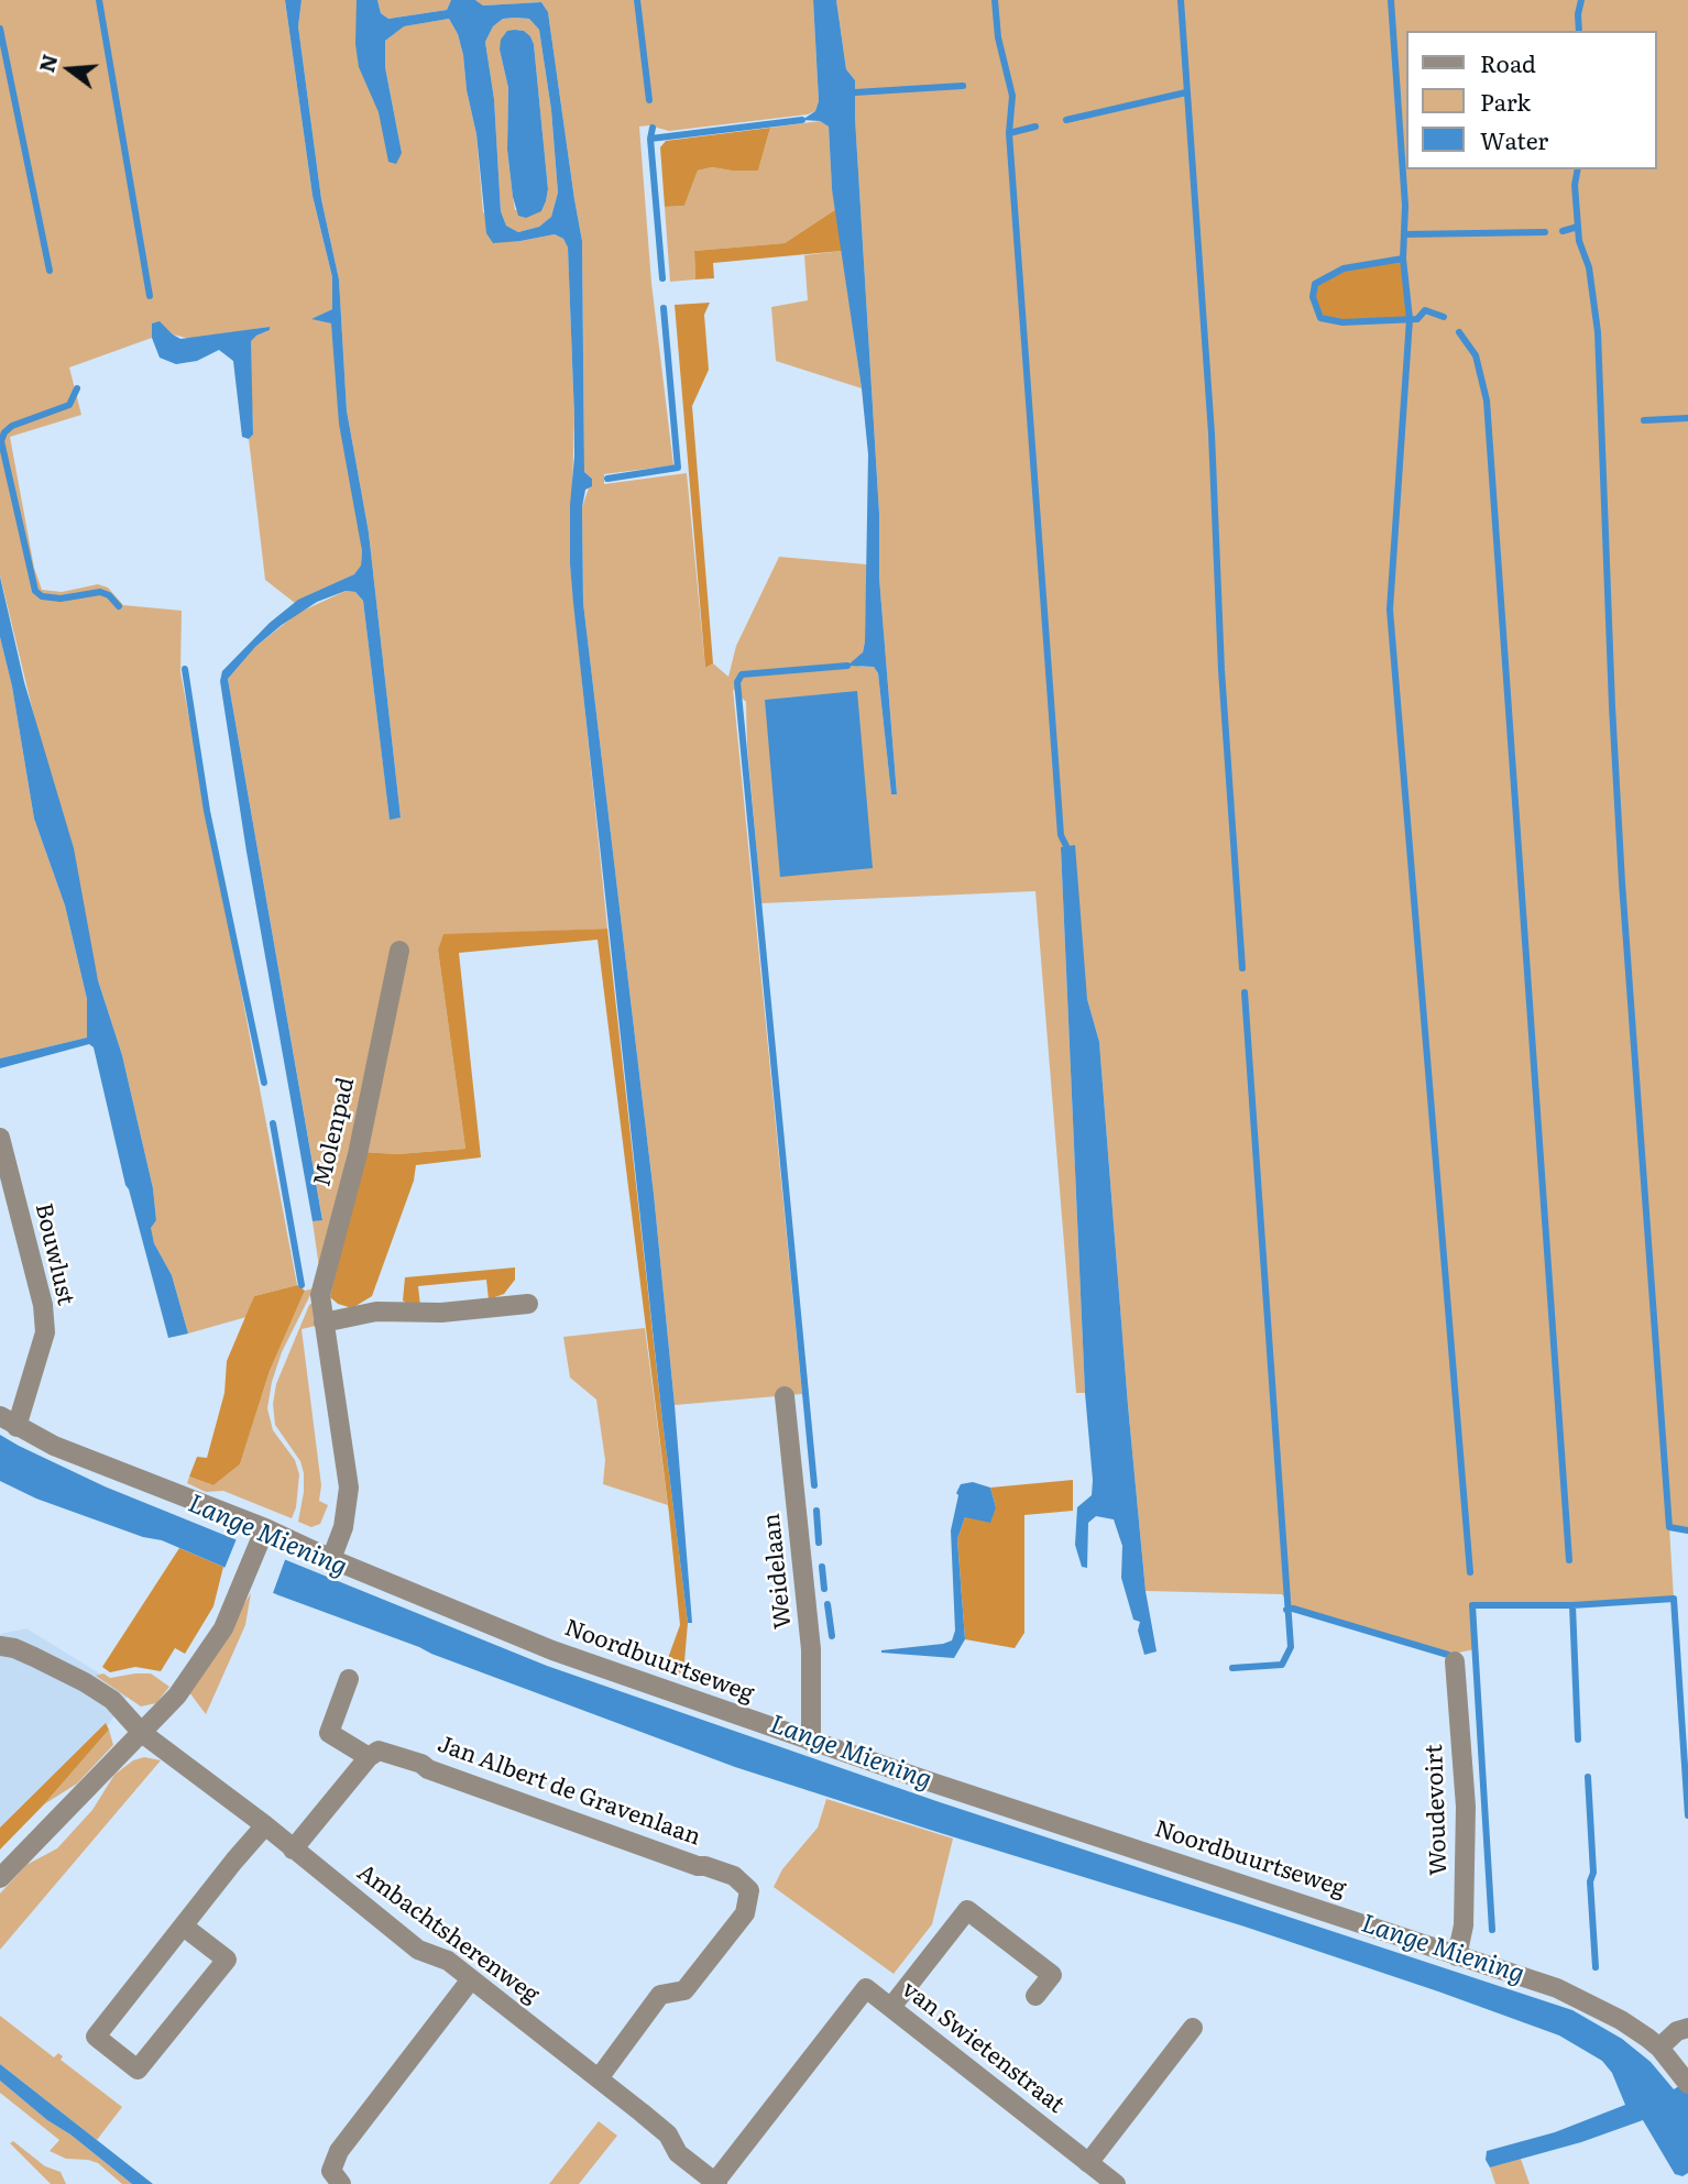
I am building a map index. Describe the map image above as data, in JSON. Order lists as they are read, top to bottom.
{
  "streets": {
    "street": [
      "Molenpad",
      "Bouwlust",
      "Weidelaan",
      "Noordbuurtseweg",
      "Jan Albert de Gravenlaan",
      "Woudevoirt",
      "Ambachtsherenweg",
      "van Swietenstraat"
    ]
  },
  "crossings": [
    ["Molenpad", "Noordbuurtseweg"],
    ["Bouwlust", "Noordbuurtseweg"],
    ["Weidelaan", "Noordbuurtseweg"],
    ["Noordbuurtseweg", "Woudevoirt"],
    ["Jan Albert de Gravenlaan", "Ambachtsherenweg"],
    ["Ambachtsherenweg", "van Swietenstraat"]
  ],
  "water": ["Lange Miening"],
  "legend": ["Road", "Park", "Water"],
  "north": "left"
}
